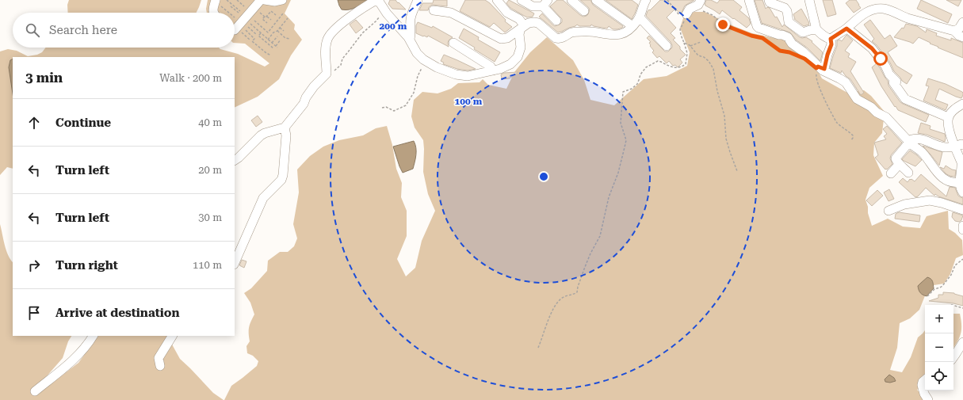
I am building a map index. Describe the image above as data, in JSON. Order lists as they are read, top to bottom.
{
  "page": {
    "search": "Search here",
    "heading": ["3 min", "Walk · 200 m"],
    "list": [
      ["Continue", "40 m"],
      ["Turn left", "20 m"],
      ["Turn left", "30 m"],
      ["Turn right", "110 m"],
      "Arrive at destination"
    ],
    "map_buttons": ["+", "−"]
  },
  "rings": ["200 m", "100 m"]
}
